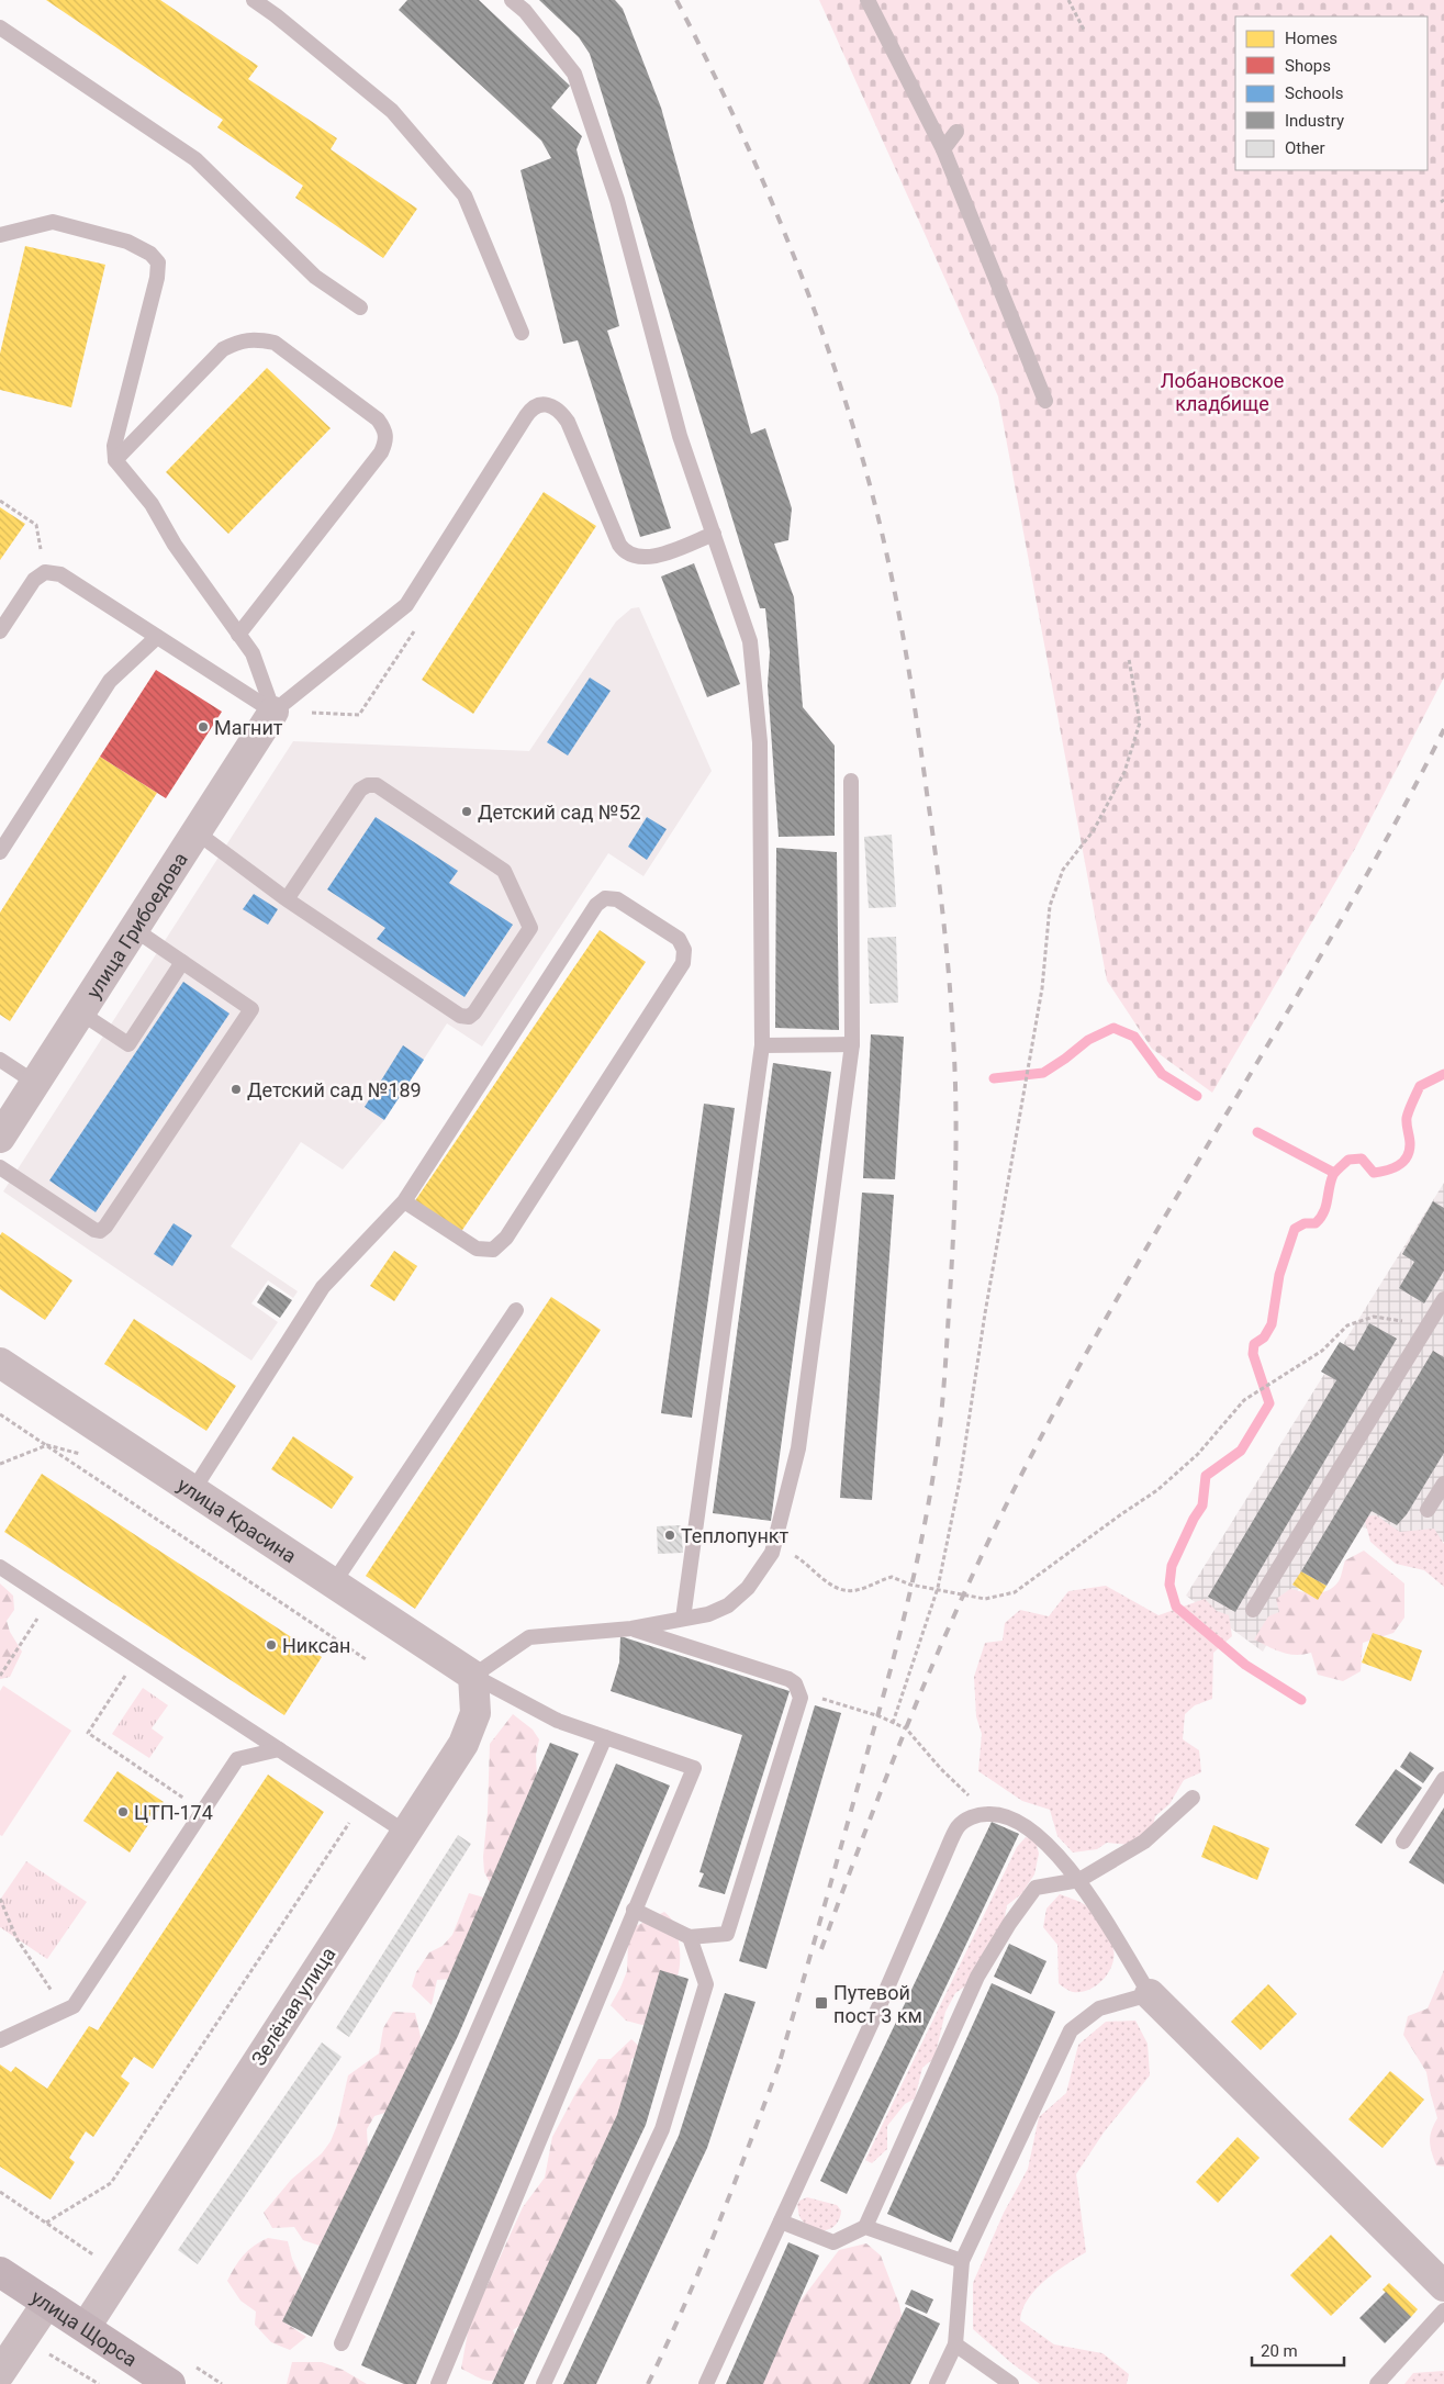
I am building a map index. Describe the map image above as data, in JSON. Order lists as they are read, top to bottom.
{
  "streets": {
    "main road": ["улица Щорса"],
    "street": ["улица Грибоедова", "улица Красина", "Зелёная улица"]
  },
  "crossings": [
    ["улица Красина", "Зелёная улица"],
    ["Зелёная улица", "улица Щорса"]
  ],
  "parks": ["Лобановское кладбище"],
  "places": {
    "other": [
      "Магнит",
      "Детский сад №52",
      "Детский сад №189",
      "Теплопункт",
      "Никсан",
      "ЦТП-174"
    ],
    "transit": ["Путевой пост 3 км"]
  },
  "legend": [
    "Homes",
    "Shops",
    "Schools",
    "Industry",
    "Other"
  ],
  "scale_bar": "20 m"
}
